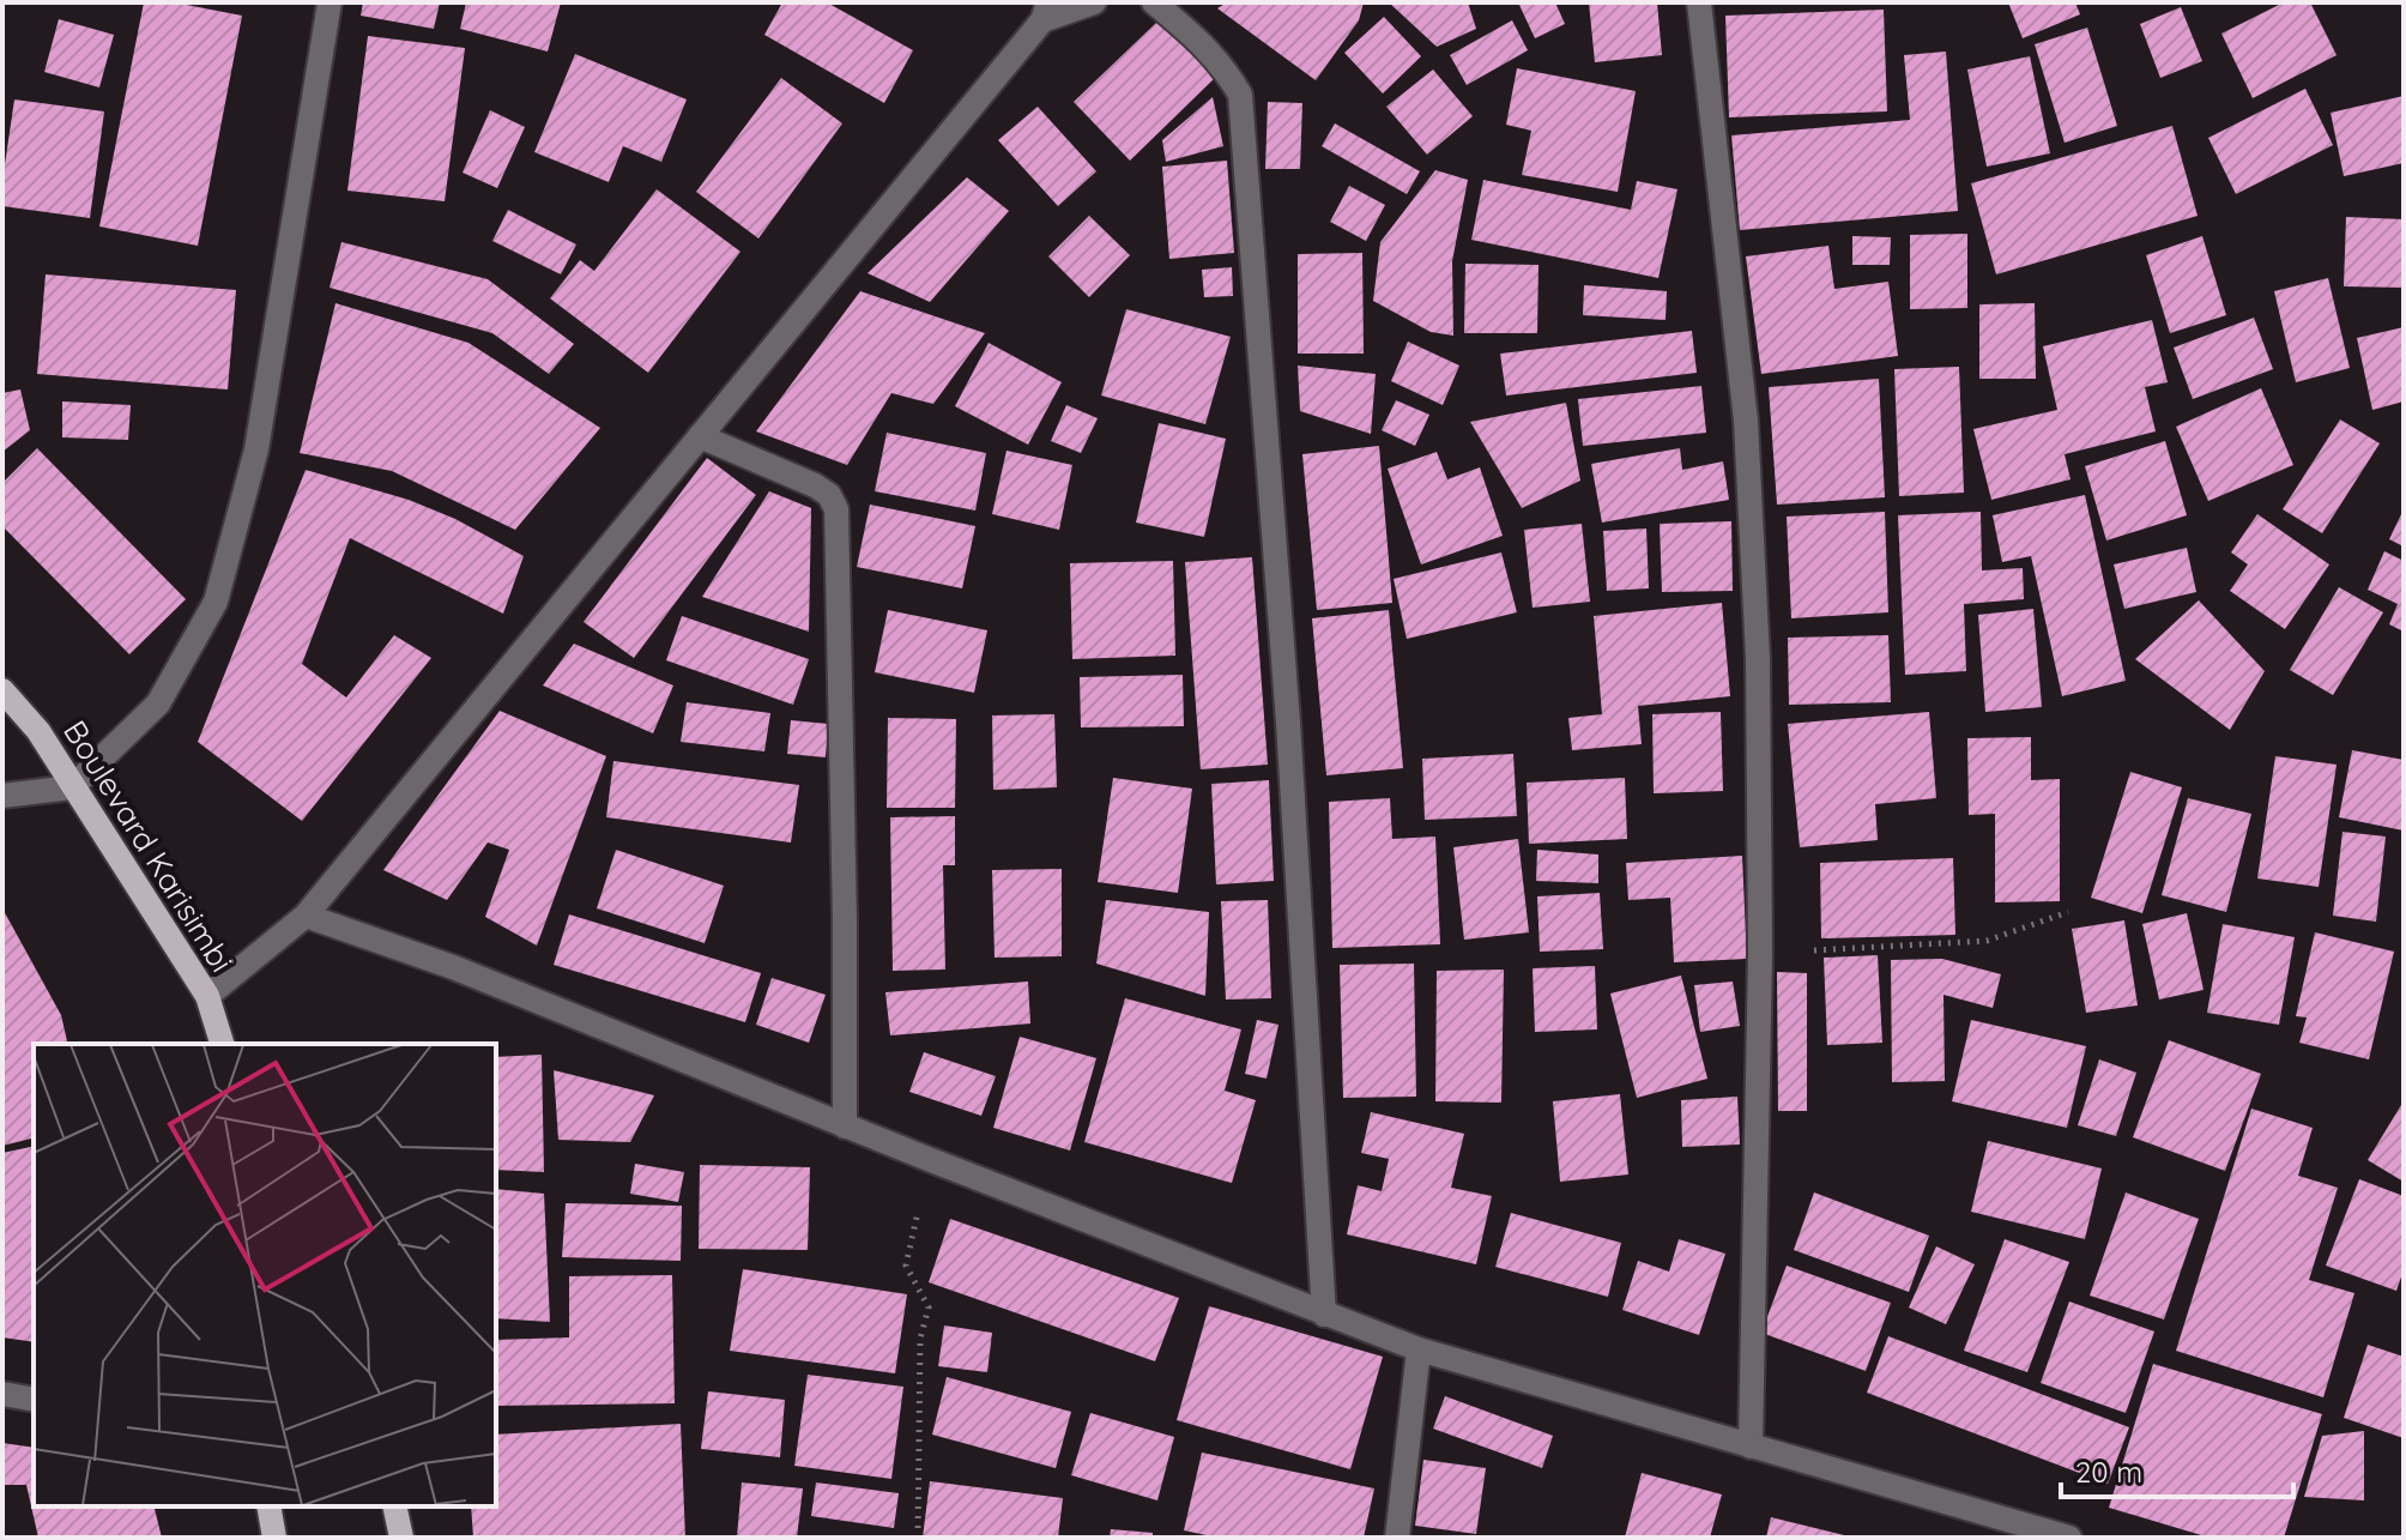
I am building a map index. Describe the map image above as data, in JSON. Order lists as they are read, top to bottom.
{
  "streets": {
    "main road": ["Boulevard Karisimbi"]
  },
  "scale_bar": "20 m"
}
